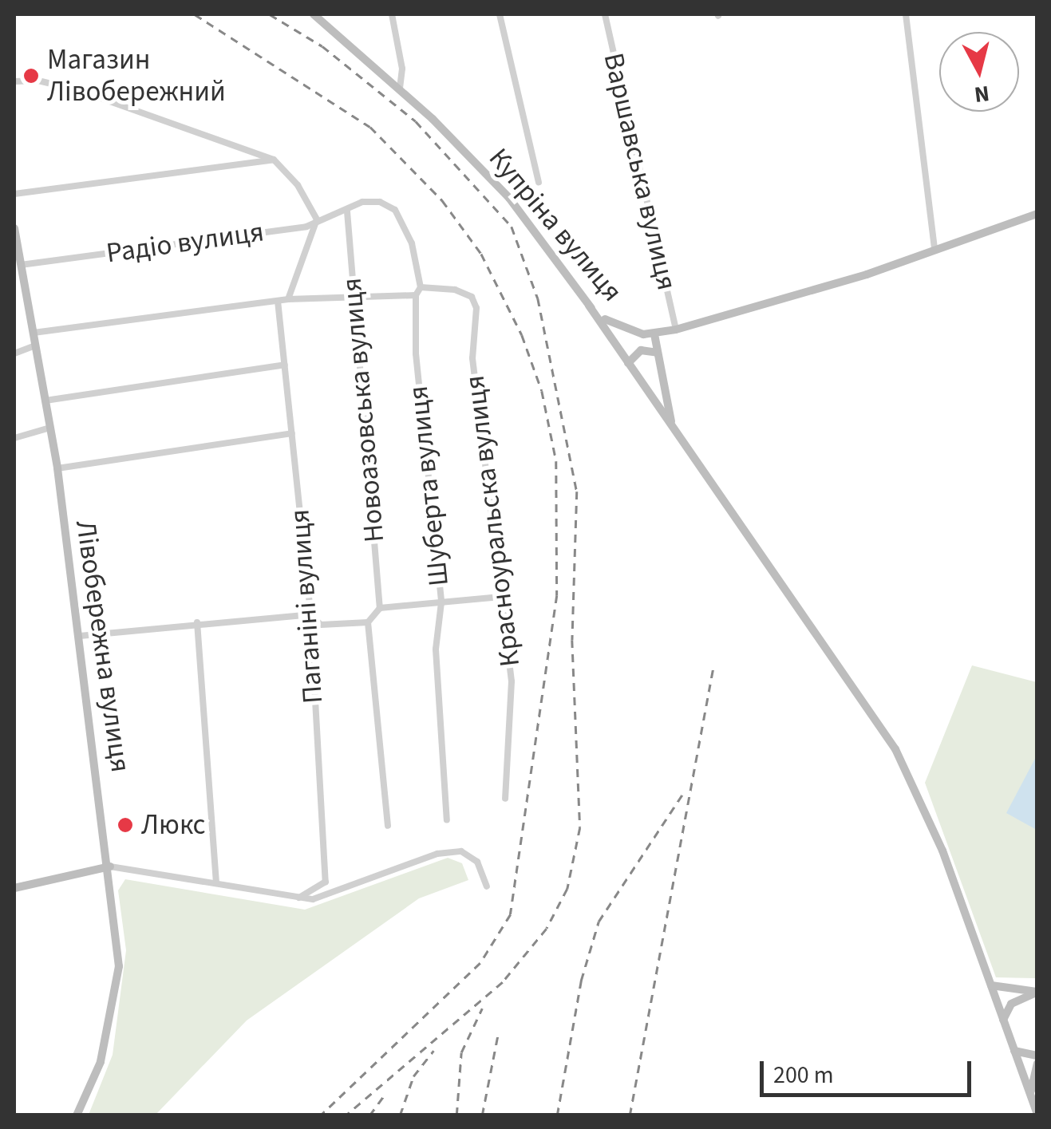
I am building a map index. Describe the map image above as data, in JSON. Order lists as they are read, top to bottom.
{
  "streets": {
    "main road": ["Купріна вулиця", "Лівобережна вулиця"],
    "street": [
      "Варшавська вулиця",
      "Радіо вулиця",
      "Новоазовська вулиця",
      "Шуберта вулиця",
      "Красноуральска вулиця",
      "Паганіні вулиця"
    ]
  },
  "crossings": [
    ["Варшавська вулиця", "Купріна вулиця"],
    ["Радіо вулиця", "Новоазовська вулиця"],
    ["Радіо вулиця", "Лівобережна вулиця"]
  ],
  "places": ["Магазин Лівобережний", "Люкс"],
  "scale_bar": "200 m",
  "north": "bottom"
}
